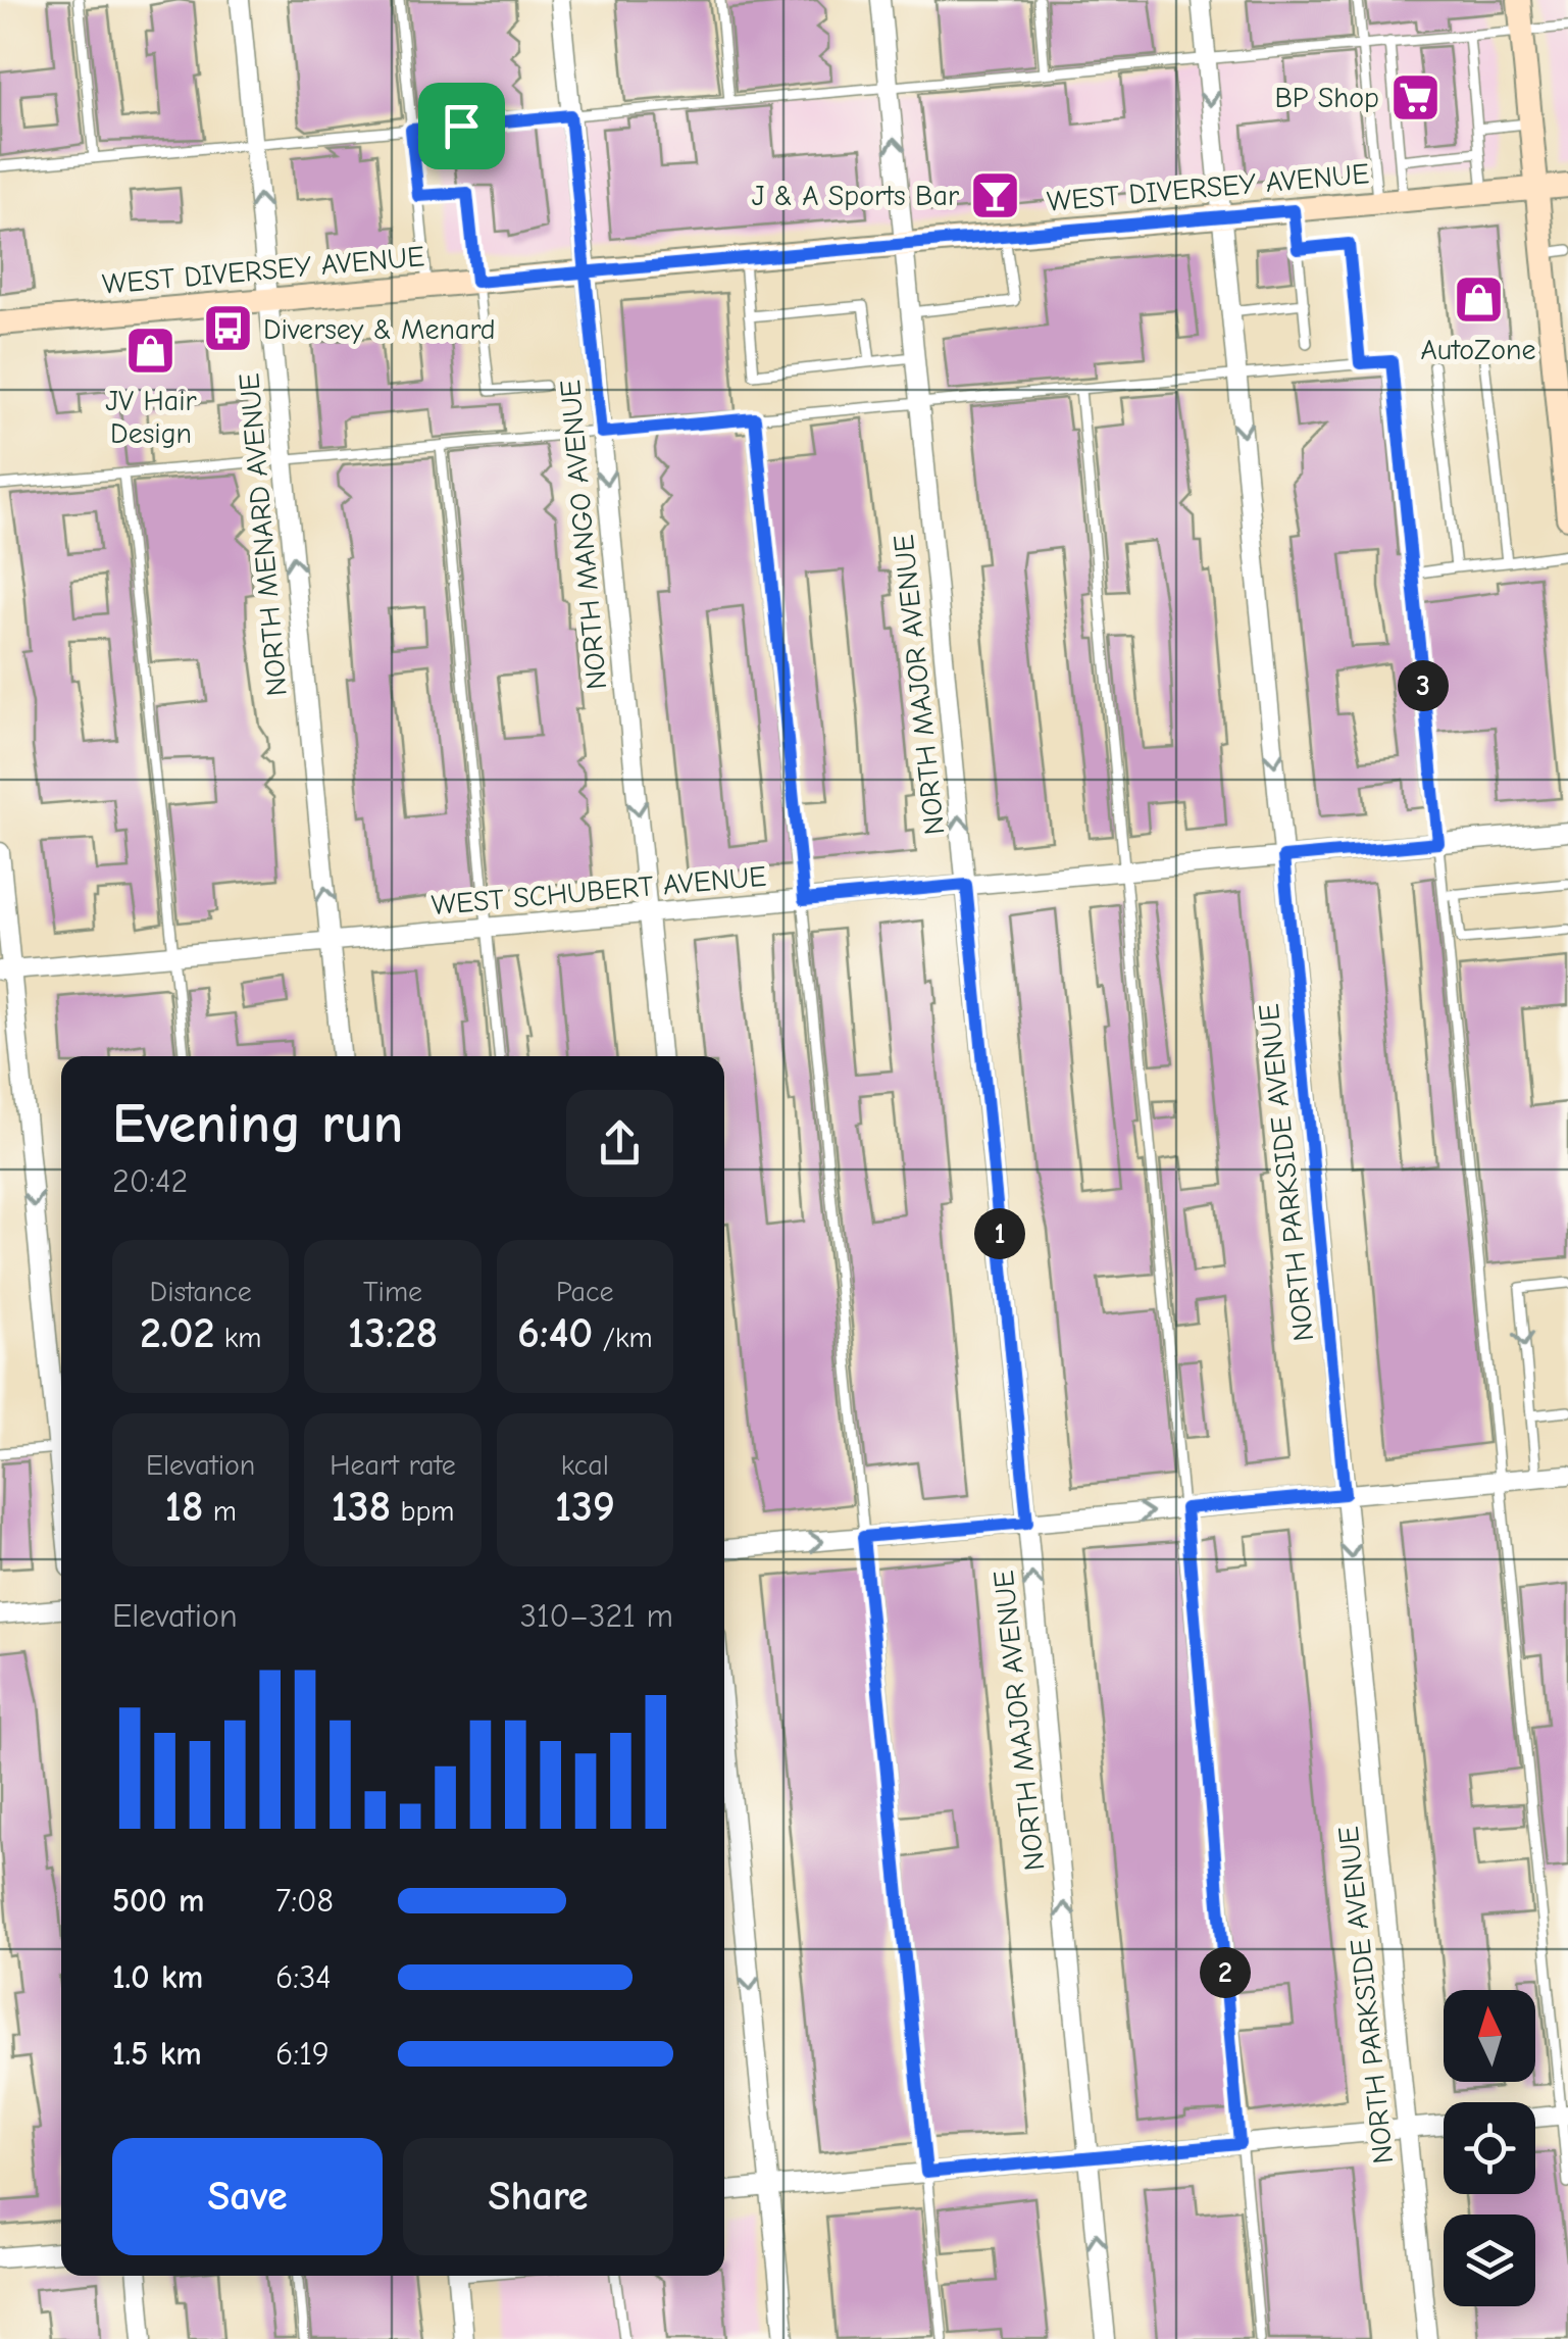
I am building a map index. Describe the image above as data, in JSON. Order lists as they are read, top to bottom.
{
  "streets": {
    "main road": ["WEST DIVERSEY AVENUE"],
    "street": [
      "NORTH MENARD AVENUE",
      "NORTH MANGO AVENUE",
      "NORTH MAJOR AVENUE",
      "WEST SCHUBERT AVENUE",
      "NORTH PARKSIDE AVENUE"
    ]
  },
  "crossings": [
    ["WEST DIVERSEY AVENUE", "NORTH MENARD AVENUE"],
    ["WEST DIVERSEY AVENUE", "NORTH MANGO AVENUE"],
    ["WEST DIVERSEY AVENUE", "NORTH MAJOR AVENUE"],
    ["WEST DIVERSEY AVENUE", "NORTH PARKSIDE AVENUE"],
    ["NORTH MENARD AVENUE", "WEST SCHUBERT AVENUE"],
    ["NORTH MANGO AVENUE", "WEST SCHUBERT AVENUE"],
    ["NORTH MAJOR AVENUE", "WEST SCHUBERT AVENUE"],
    ["WEST SCHUBERT AVENUE", "NORTH PARKSIDE AVENUE"]
  ],
  "one_way": [
    "NORTH MENARD AVENUE",
    "NORTH MANGO AVENUE",
    "NORTH MAJOR AVENUE",
    "NORTH PARKSIDE AVENUE"
  ],
  "places": {
    "supermarket": ["BP Shop"],
    "bar": ["J & A Sports Bar"],
    "shop": ["AutoZone", "JV Hair Design"],
    "bus stop": ["Diversey & Menard"]
  },
  "north": "top",
  "page": {
    "pins": ["3", "1", "2"],
    "heading": ["Evening run", "20:42"],
    "stats": [
      ["Distance", "2.02 km"],
      ["Time", "13:28"],
      ["Pace", "6:40 /km"],
      ["Elevation", "18 m"],
      ["Heart rate", "138 bpm"],
      ["kcal", "139"]
    ],
    "chart": ["Elevation", "310–321 m"],
    "list": [
      {
        "name": "500 m",
        "note": "7:08"
      },
      {
        "name": "1.0 km",
        "note": "6:34"
      },
      {
        "name": "1.5 km",
        "note": "6:19"
      }
    ],
    "buttons": ["Save", "Share"]
  }
}
